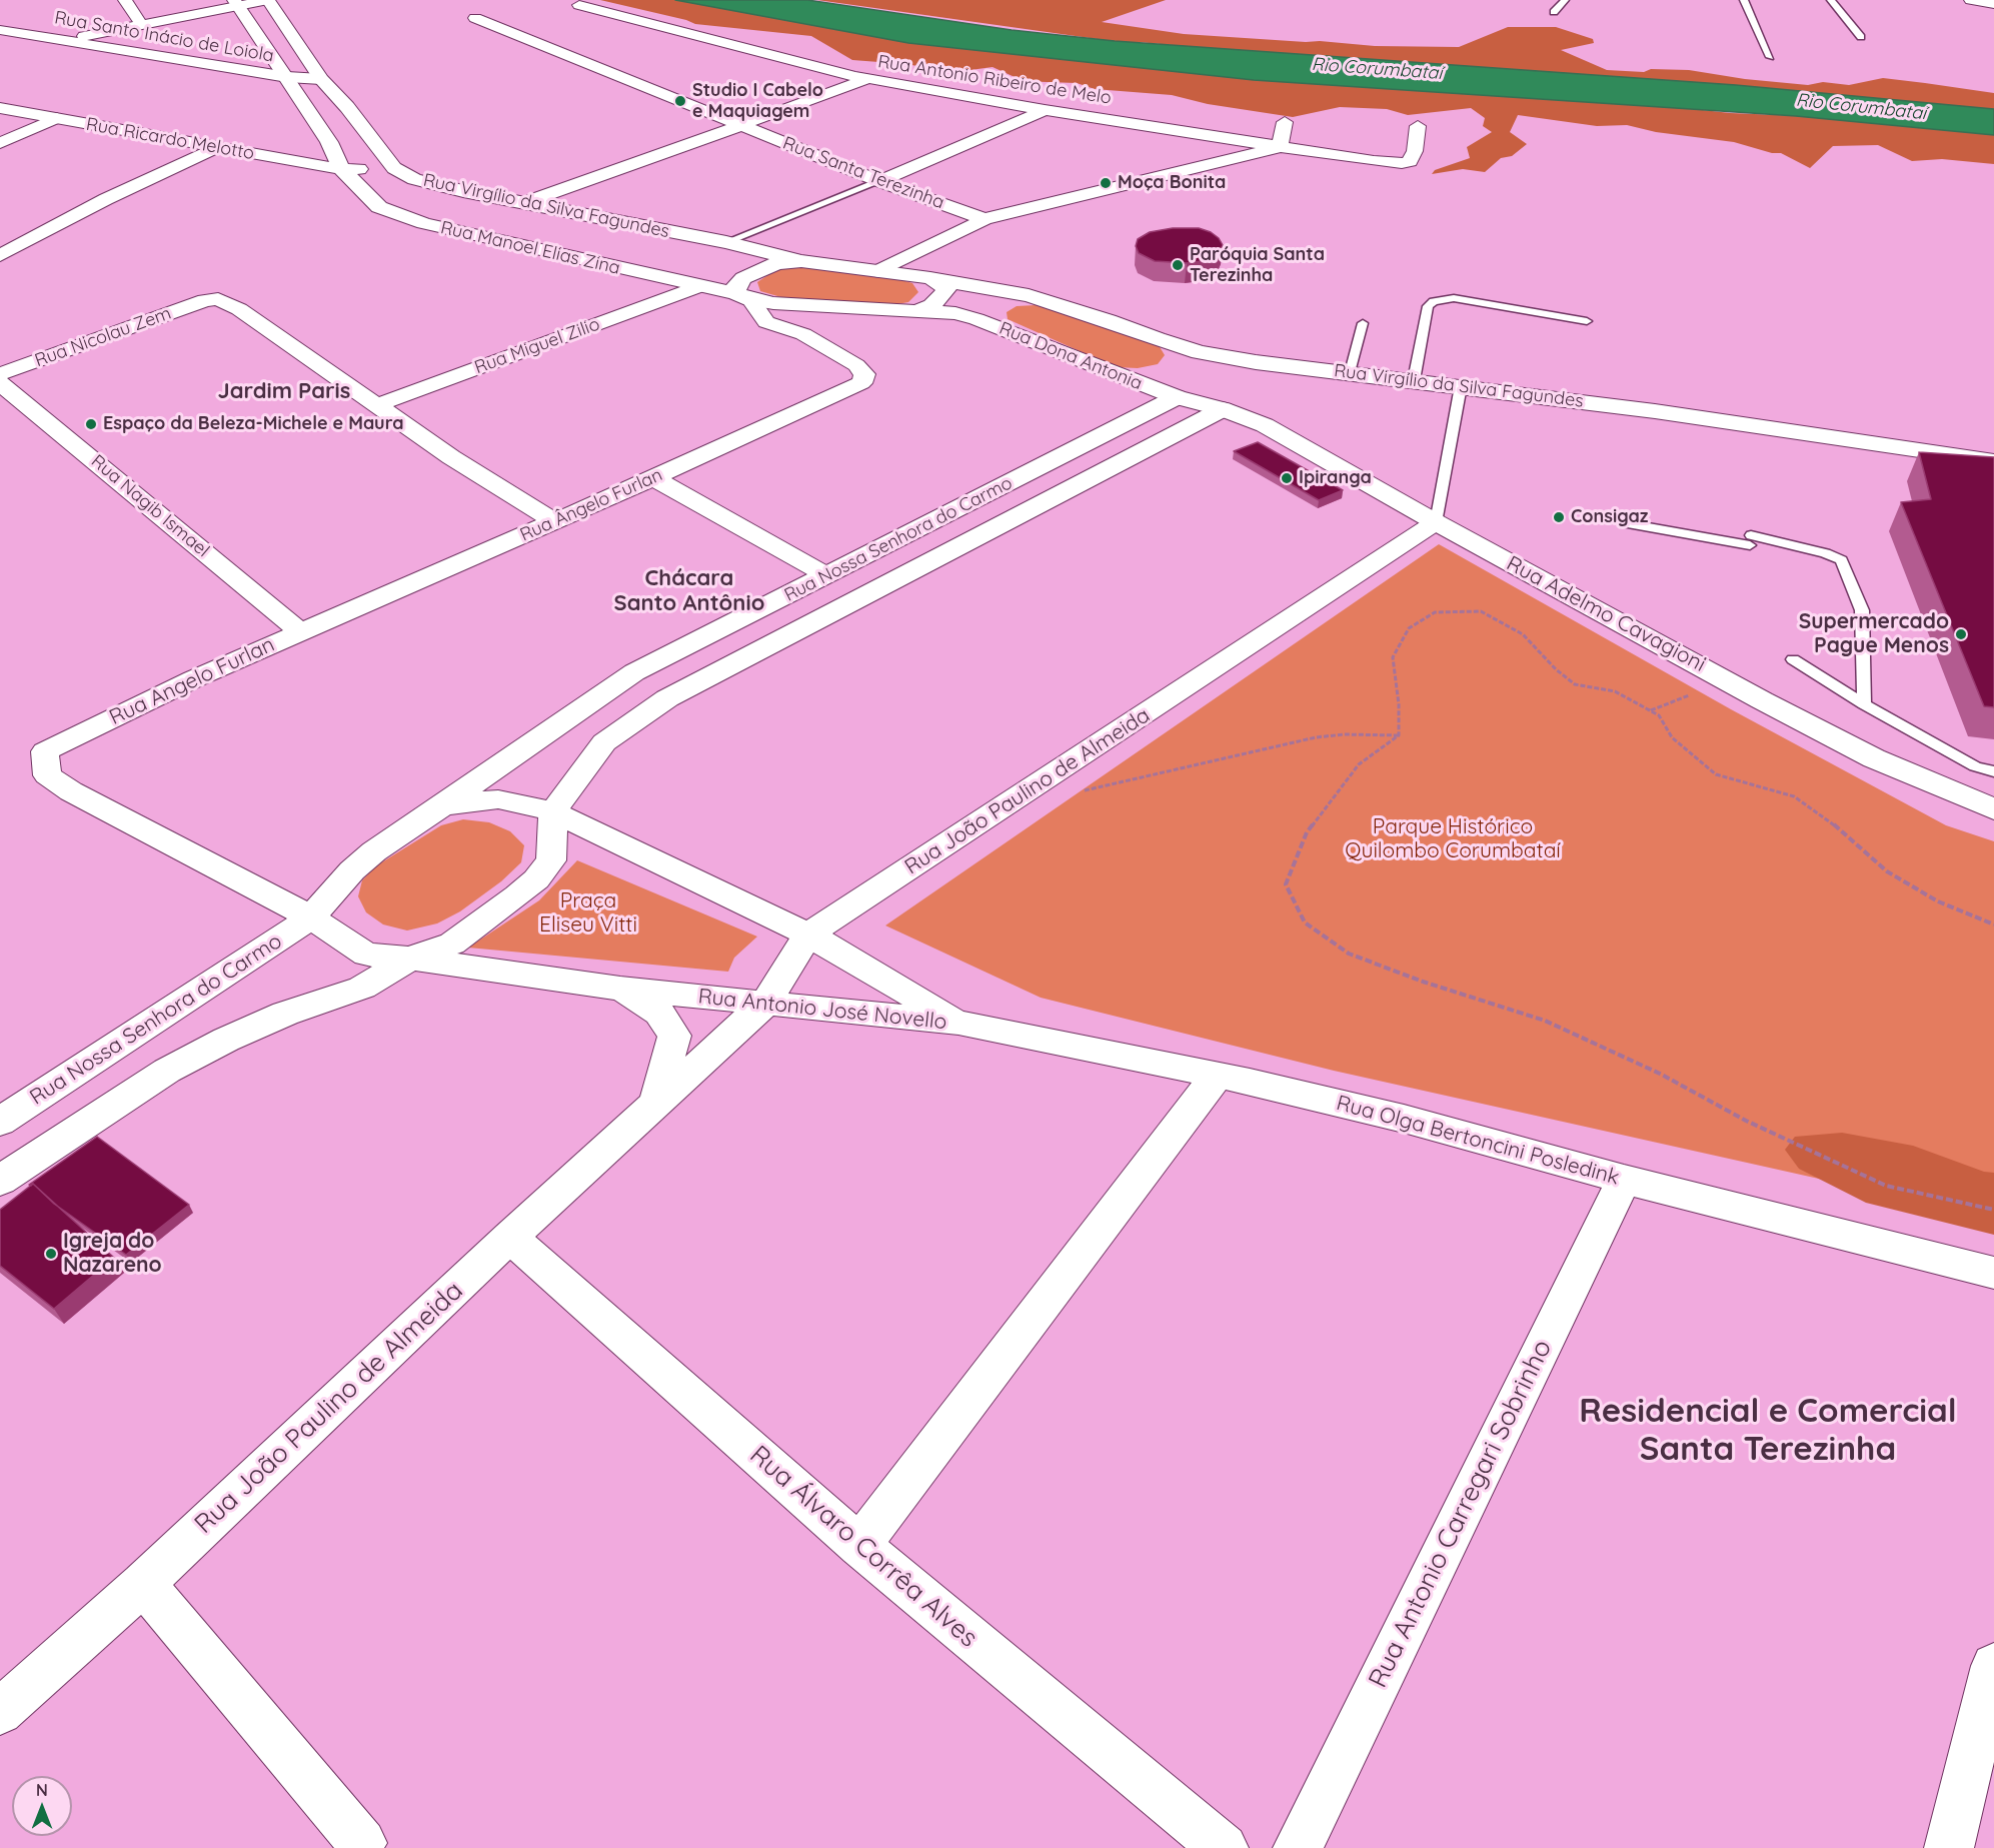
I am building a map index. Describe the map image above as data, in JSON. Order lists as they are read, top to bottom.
{
  "streets": {
    "street": [
      "Rua Santo Inácio de Loiola",
      "Rua Antonio Ribeiro de Melo",
      "Rua Ricardo Melotto",
      "Rua Santa Terezinha",
      "Rua Virgílio da Silva Fagundes",
      "Rua Manoel Elias Zina",
      "Rua Nicolau Zem",
      "Rua Miguel Zilio",
      "Rua Dona Antonia",
      "Rua Ângelo Furlan",
      "Rua Nagib Ismael",
      "Rua Nossa Senhora do Carmo",
      "Rua Adelmo Cavagioni",
      "Rua Angelo Furlan",
      "Rua João Paulino de Almeida",
      "Rua Antonio José Novello",
      "Rua Olga Bertoncini Posledink",
      "Rua Antonio Carregari Sobrinho",
      "Rua Álvaro Corrêa Alves"
    ]
  },
  "crossings": [
    ["Rua Santo Inácio de Loiola", "Rua Virgílio da Silva Fagundes"],
    ["Rua Ricardo Melotto", "Rua Virgílio da Silva Fagundes"],
    ["Rua Ricardo Melotto", "Rua Manoel Elias Zina"],
    ["Rua Virgílio da Silva Fagundes", "Rua Manoel Elias Zina"],
    ["Rua Manoel Elias Zina", "Rua Miguel Zilio"],
    ["Rua Manoel Elias Zina", "Rua Dona Antonia"],
    ["Rua Nicolau Zem", "Rua Miguel Zilio"],
    ["Rua Dona Antonia", "Rua Nossa Senhora do Carmo"],
    ["Rua Dona Antonia", "Rua Adelmo Cavagioni"],
    ["Rua Ângelo Furlan", "Rua Nagib Ismael"],
    ["Rua Ângelo Furlan", "Rua Angelo Furlan"],
    ["Rua Nagib Ismael", "Rua Angelo Furlan"],
    ["Rua Nossa Senhora do Carmo", "Rua Adelmo Cavagioni"],
    ["Rua Nossa Senhora do Carmo", "Rua Angelo Furlan"],
    ["Rua Nossa Senhora do Carmo", "Rua Antonio José Novello"],
    ["Rua Adelmo Cavagioni", "Rua João Paulino de Almeida"],
    ["Rua Angelo Furlan", "Rua Antonio José Novello"],
    ["Rua João Paulino de Almeida", "Rua Antonio José Novello"],
    ["Rua João Paulino de Almeida", "Rua Álvaro Corrêa Alves"],
    ["Rua Antonio José Novello", "Rua Olga Bertoncini Posledink"],
    ["Rua Olga Bertoncini Posledink", "Rua Antonio Carregari Sobrinho"]
  ],
  "districts": ["Jardim Paris", "Chácara Santo Antônio", "Residencial e Comercial Santa Terezinha"],
  "water": ["Rio Corumbataí"],
  "parks": ["Parque Histórico Quilombo Corumbataí", "Praça Eliseu Vitti"],
  "places": [
    "Studio I Cabelo e Maquiagem",
    "Moça Bonita",
    "Paróquia Santa Terezinha",
    "Espaço da Beleza-Michele e Maura",
    "Ipiranga",
    "Consigaz",
    "Supermercado Pague Menos",
    "Igreja do Nazareno"
  ],
  "north": "top"
}
